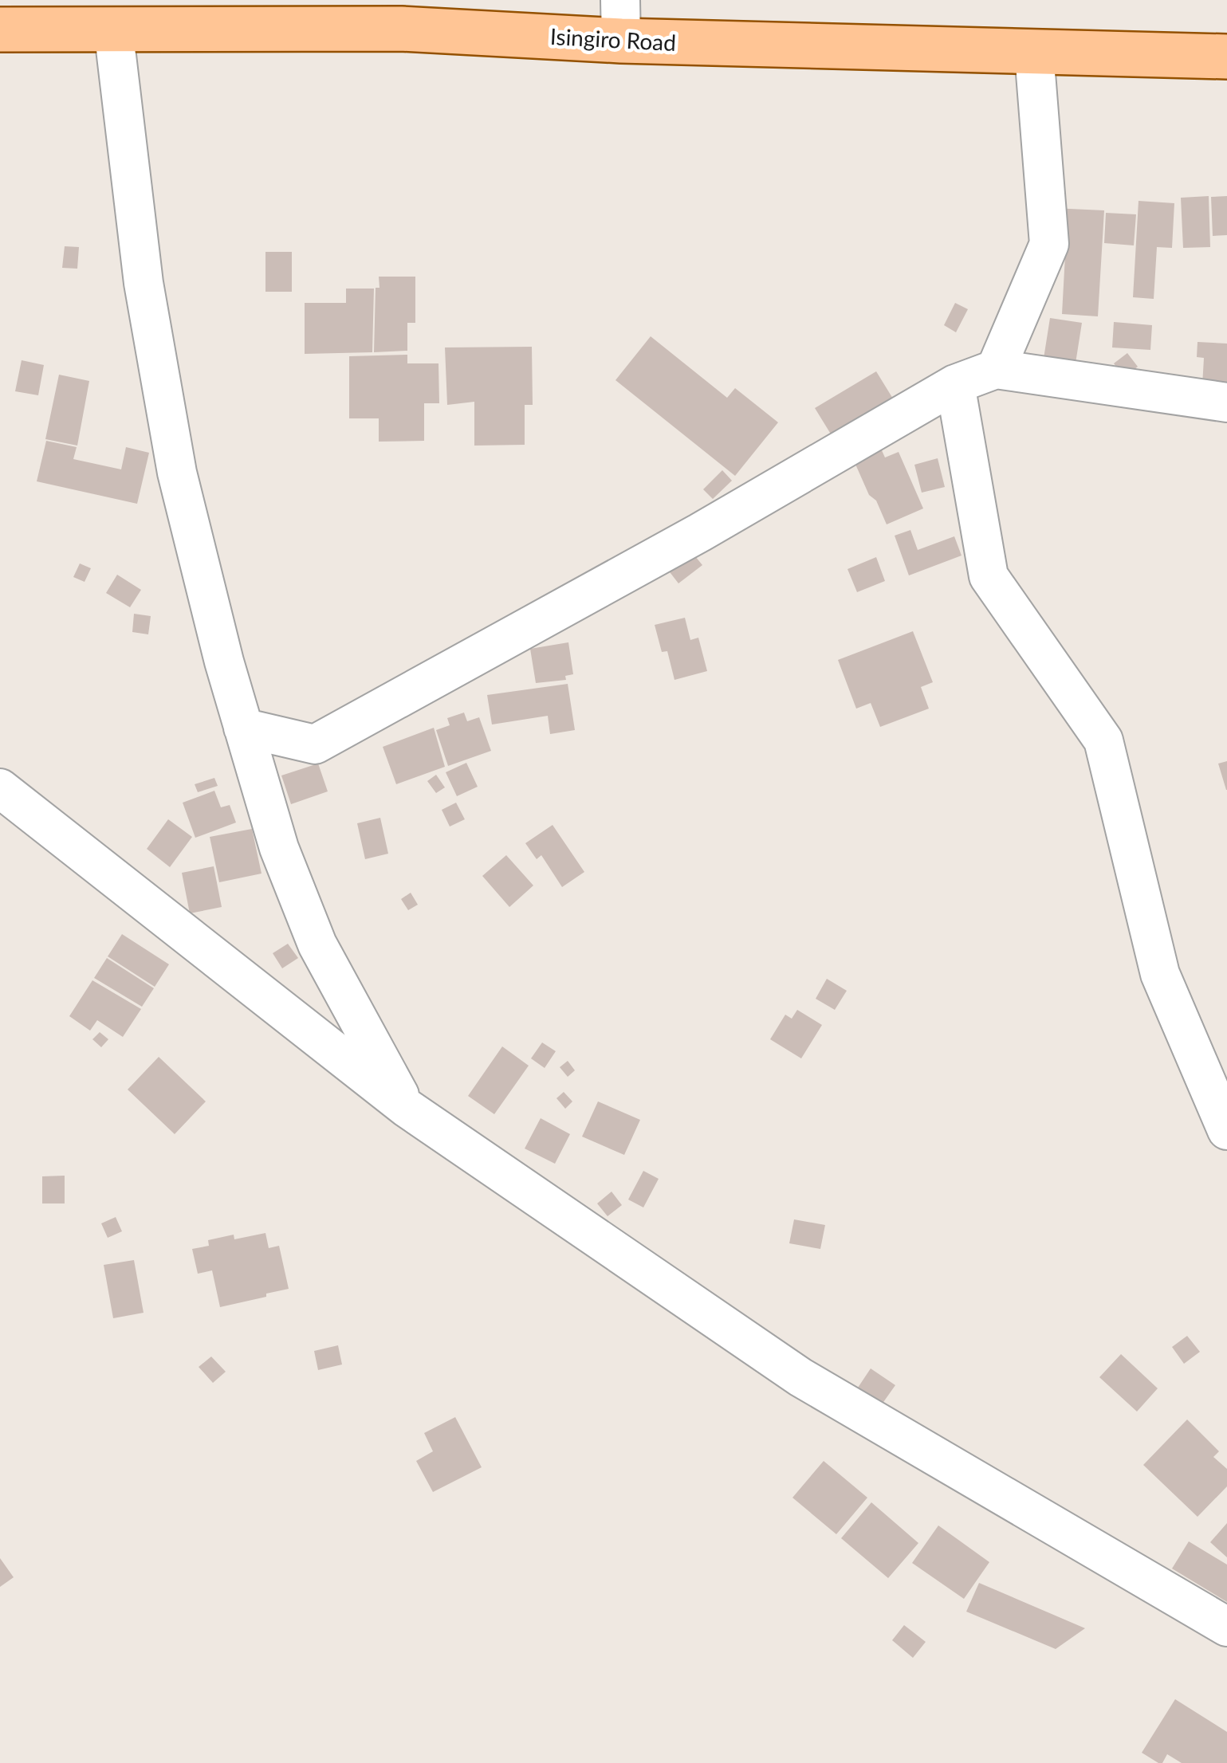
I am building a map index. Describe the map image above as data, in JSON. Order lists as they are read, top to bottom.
{
  "streets": {
    "main road": ["Isingiro Road"]
  }
}
